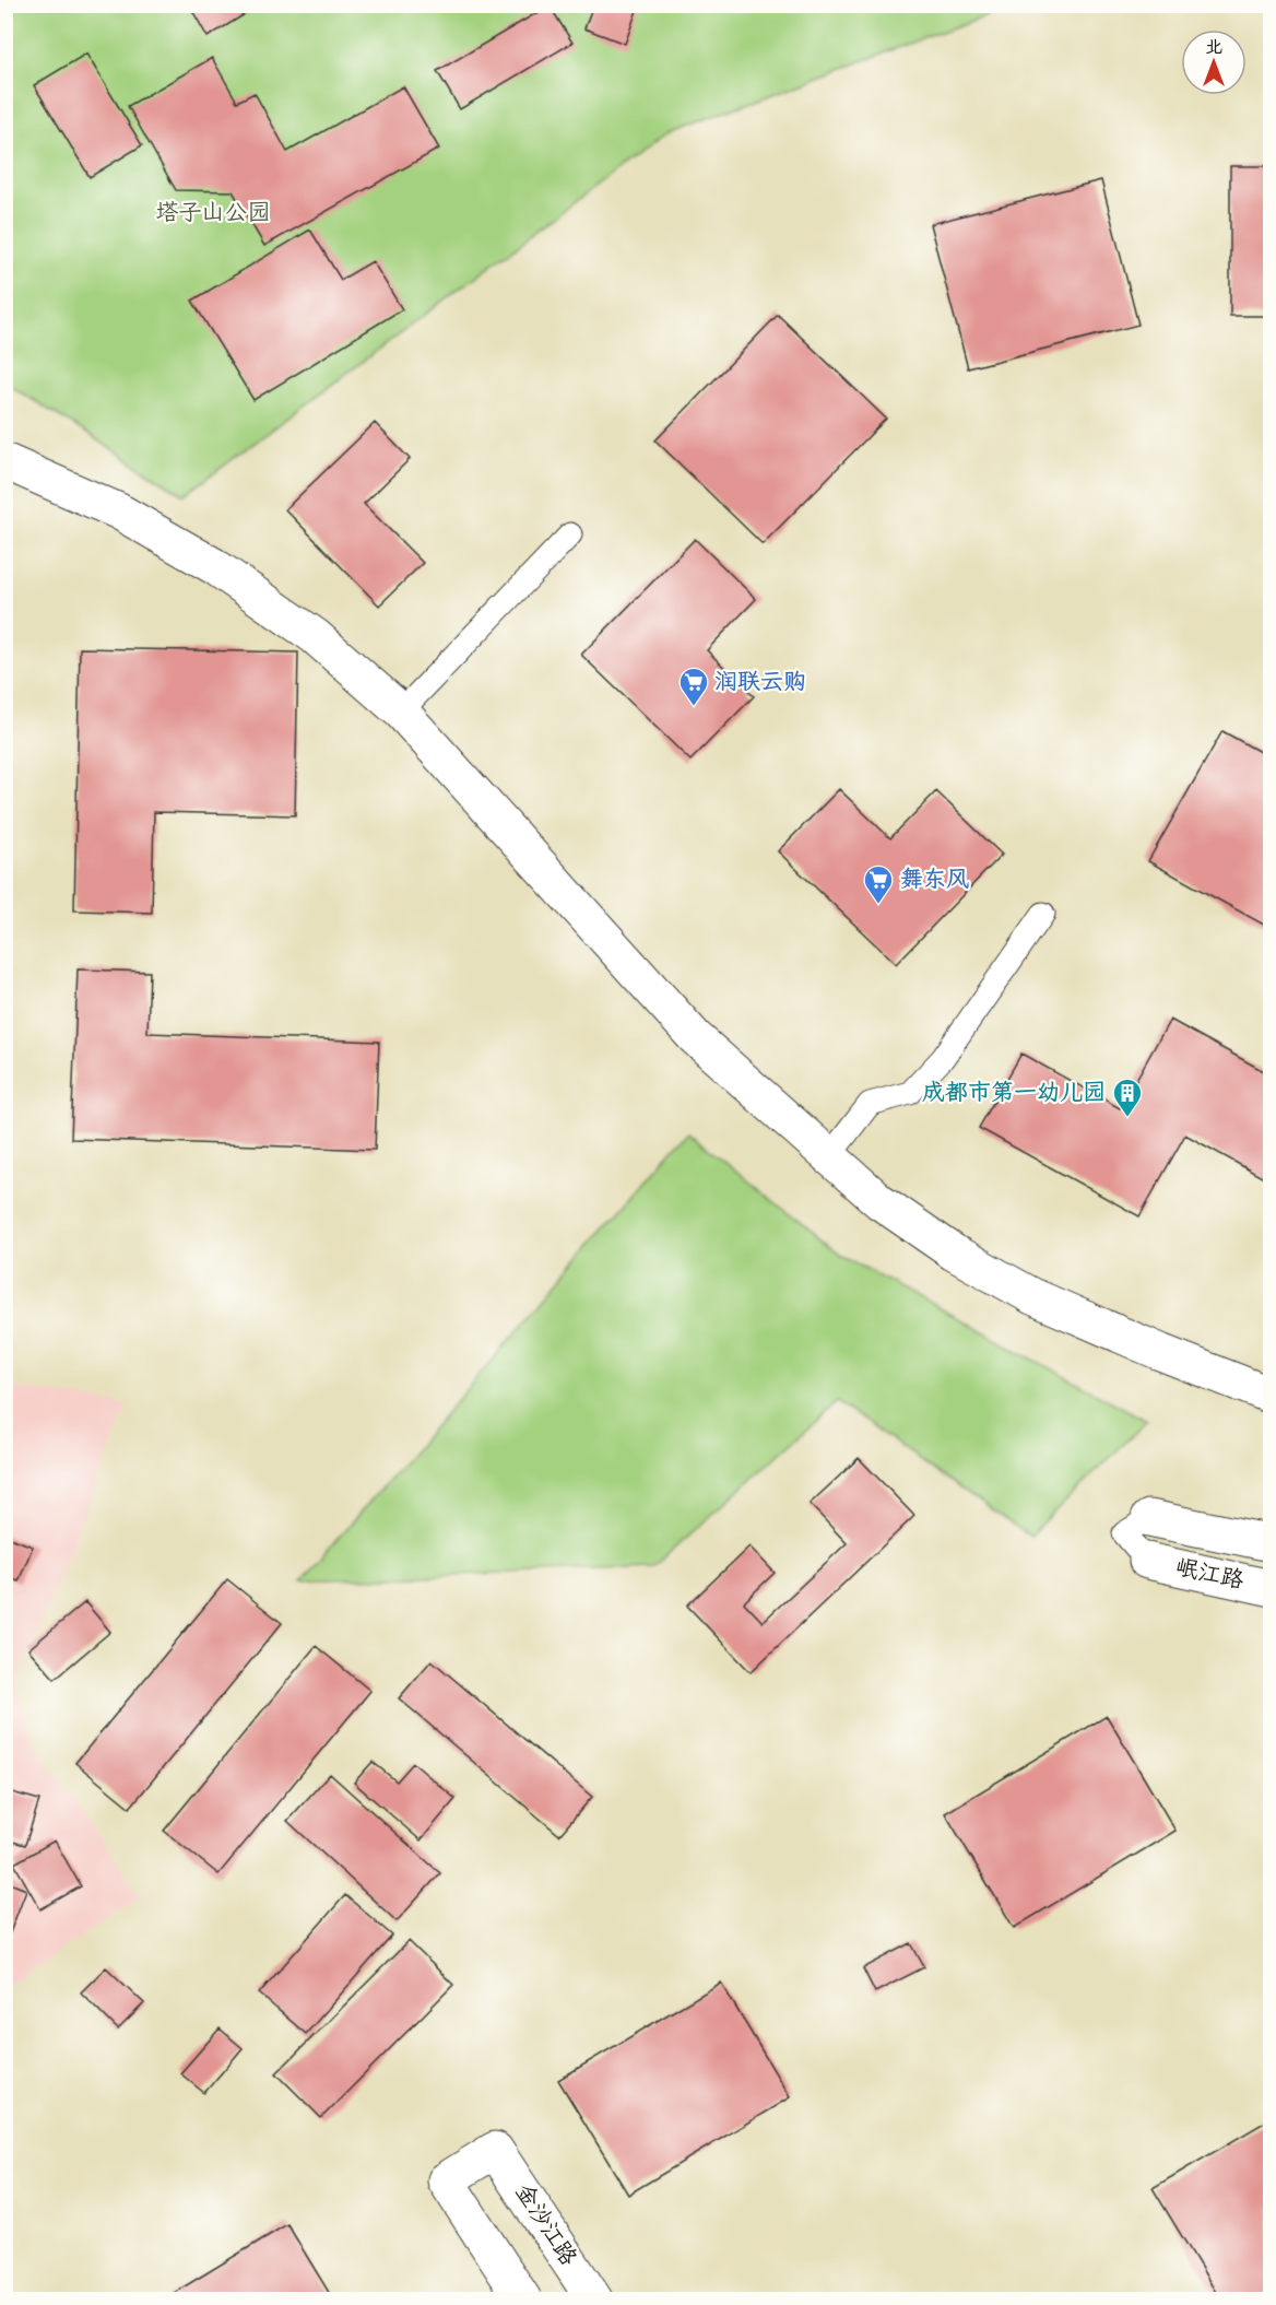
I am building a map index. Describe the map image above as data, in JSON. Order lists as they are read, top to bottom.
{
  "streets": {
    "street": ["岷江路", "金沙江路"]
  },
  "parks": ["塔子山公园"],
  "places": {
    "supermarket": ["润联云购", "舞东风"],
    "building": ["成都市第一幼儿园"]
  },
  "north": "top"
}
